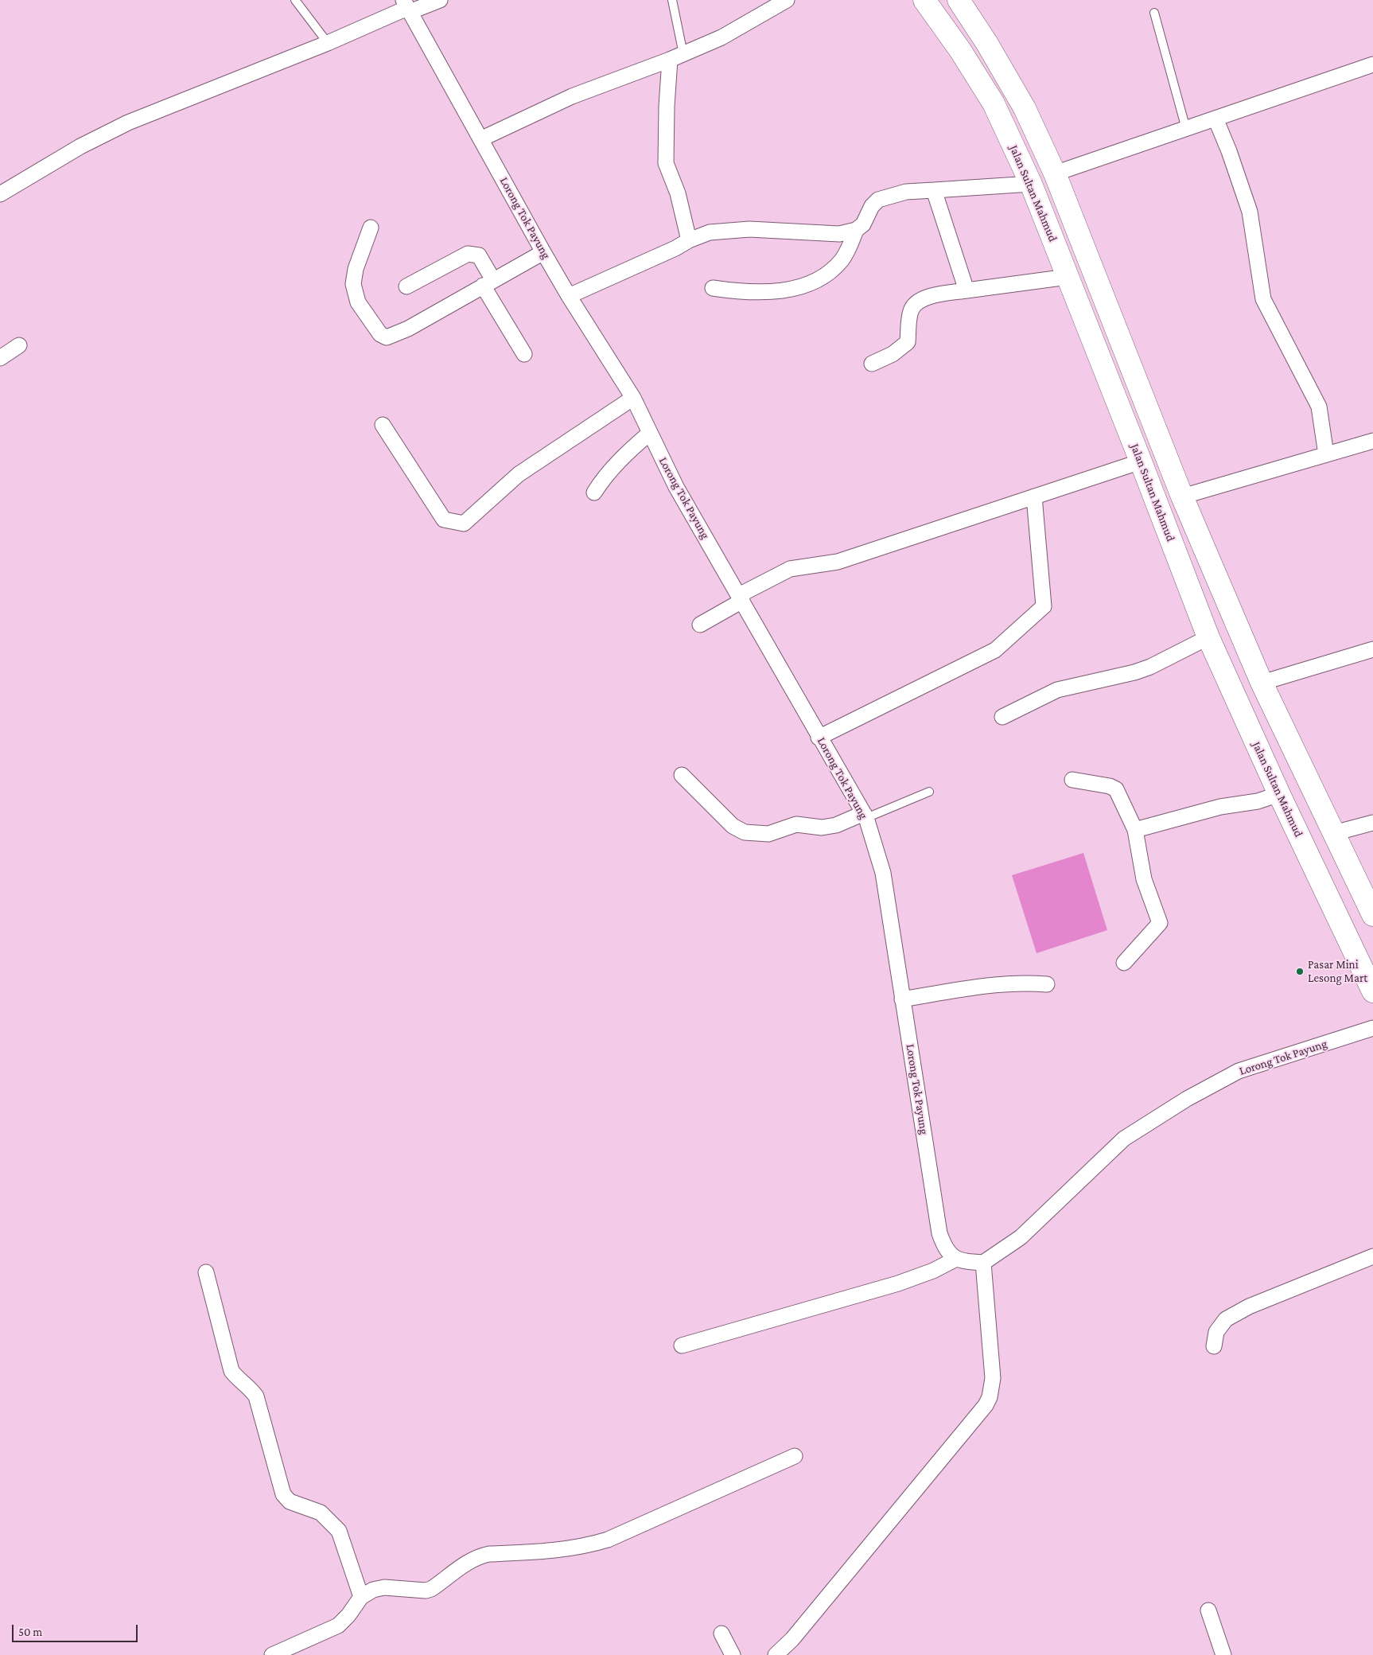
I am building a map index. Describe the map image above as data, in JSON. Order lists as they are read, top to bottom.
{
  "streets": {
    "highway": ["Jalan Sultan Mahmud"],
    "street": ["Lorong Tok Payung"]
  },
  "places": ["Pasar Mini Lesong Mart"],
  "scale_bar": "50 m"
}
